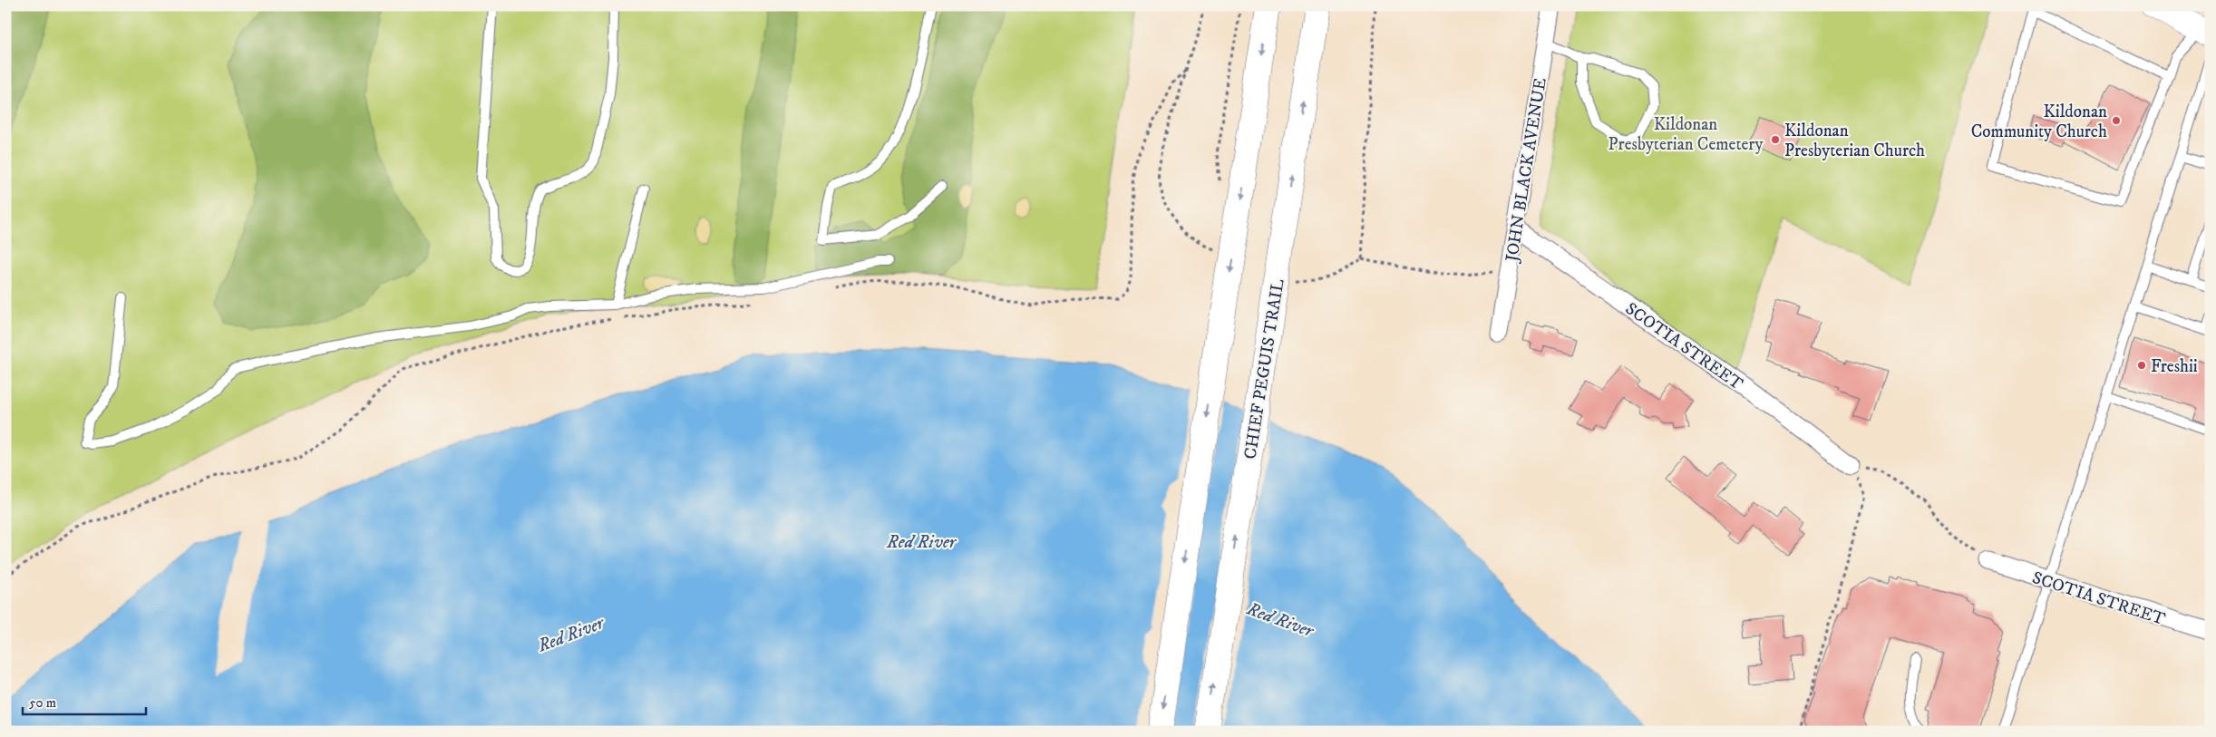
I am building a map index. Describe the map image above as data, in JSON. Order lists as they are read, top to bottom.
{
  "streets": {
    "main road": ["CHIEF PEGUIS TRAIL"],
    "street": ["JOHN BLACK AVENUE", "SCOTIA STREET"]
  },
  "crossings": [
    ["JOHN BLACK AVENUE", "SCOTIA STREET"]
  ],
  "water": ["Red River"],
  "parks": ["Kildonan Presbyterian Cemetery"],
  "places": ["Kildonan Community Church", "Kildonan Presbyterian Church", "Freshii"],
  "scale_bar": "50 m"
}
